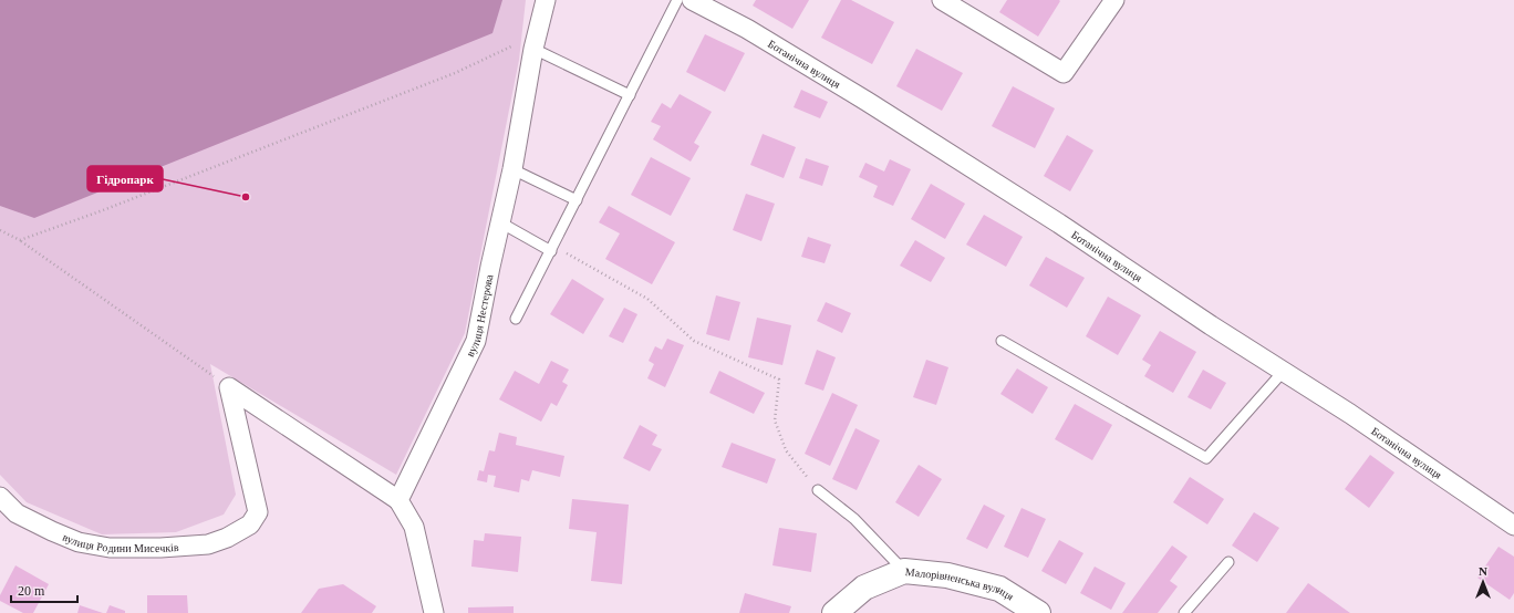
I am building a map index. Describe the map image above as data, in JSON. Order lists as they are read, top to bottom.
{
  "streets": {
    "street": [
      "Ботанічна вулиця",
      "вулиця Нестерова",
      "вулиця Родини Мисечків",
      "Малорівненська вулиця"
    ]
  },
  "places": ["Гідропарк"],
  "scale_bar": "20 m",
  "north": "top"
}
